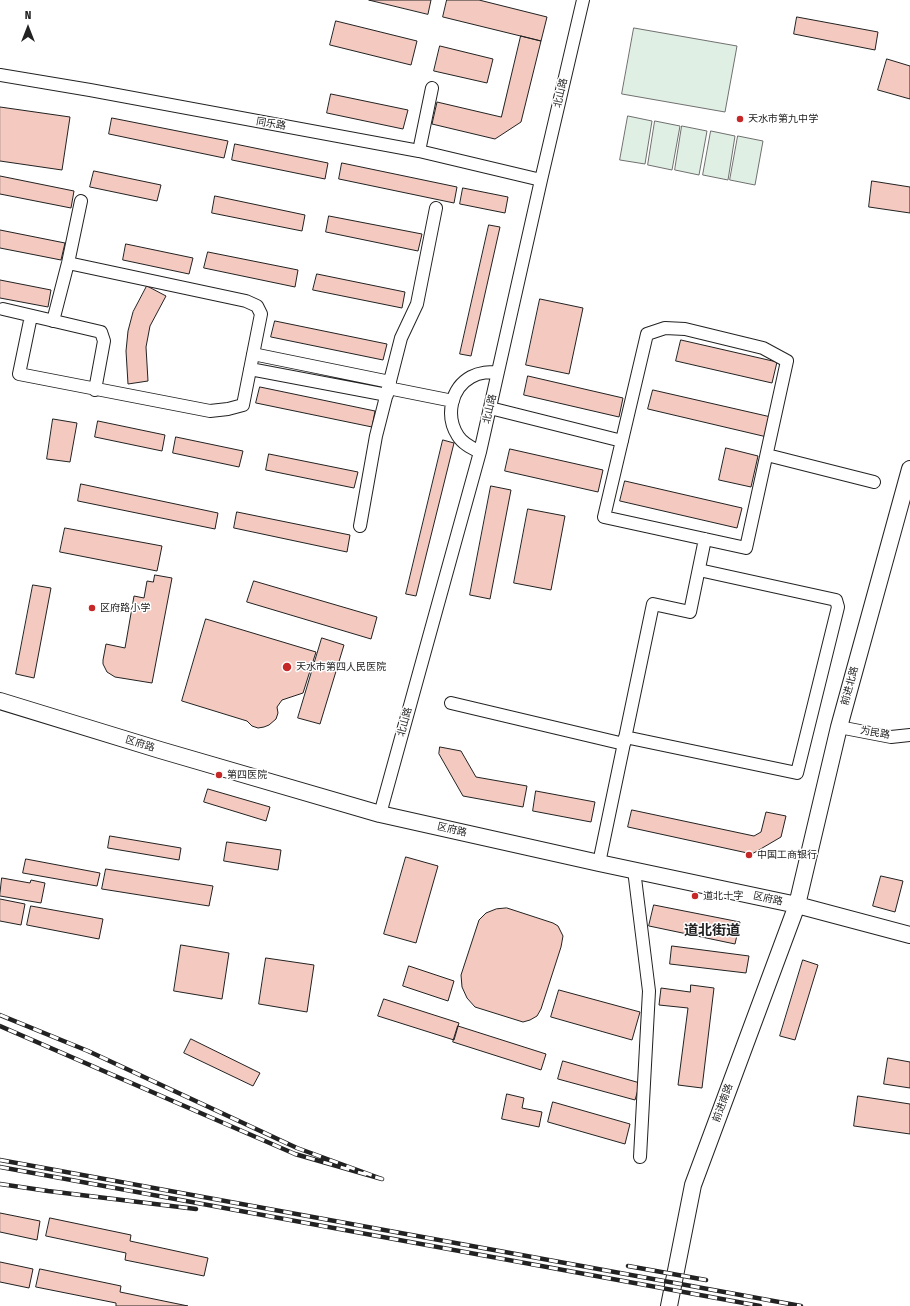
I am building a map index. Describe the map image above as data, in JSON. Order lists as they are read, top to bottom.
{
  "streets": {
    "main road": ["前进北路", "区府路", "前进南路"],
    "street": ["北山路", "同乐路", "为民路"]
  },
  "crossings": [
    ["北山路", "同乐路"],
    ["北山路", "区府路"],
    ["前进北路", "为民路"],
    ["前进北路", "区府路"],
    ["前进北路", "前进南路"],
    ["区府路", "前进南路"]
  ],
  "districts": ["道北街道"],
  "places": [
    "天水市第九中学",
    "区府路小学",
    "天水市第四人民医院",
    "第四医院",
    "中国工商银行",
    "道北十字"
  ],
  "north": "top"
}
